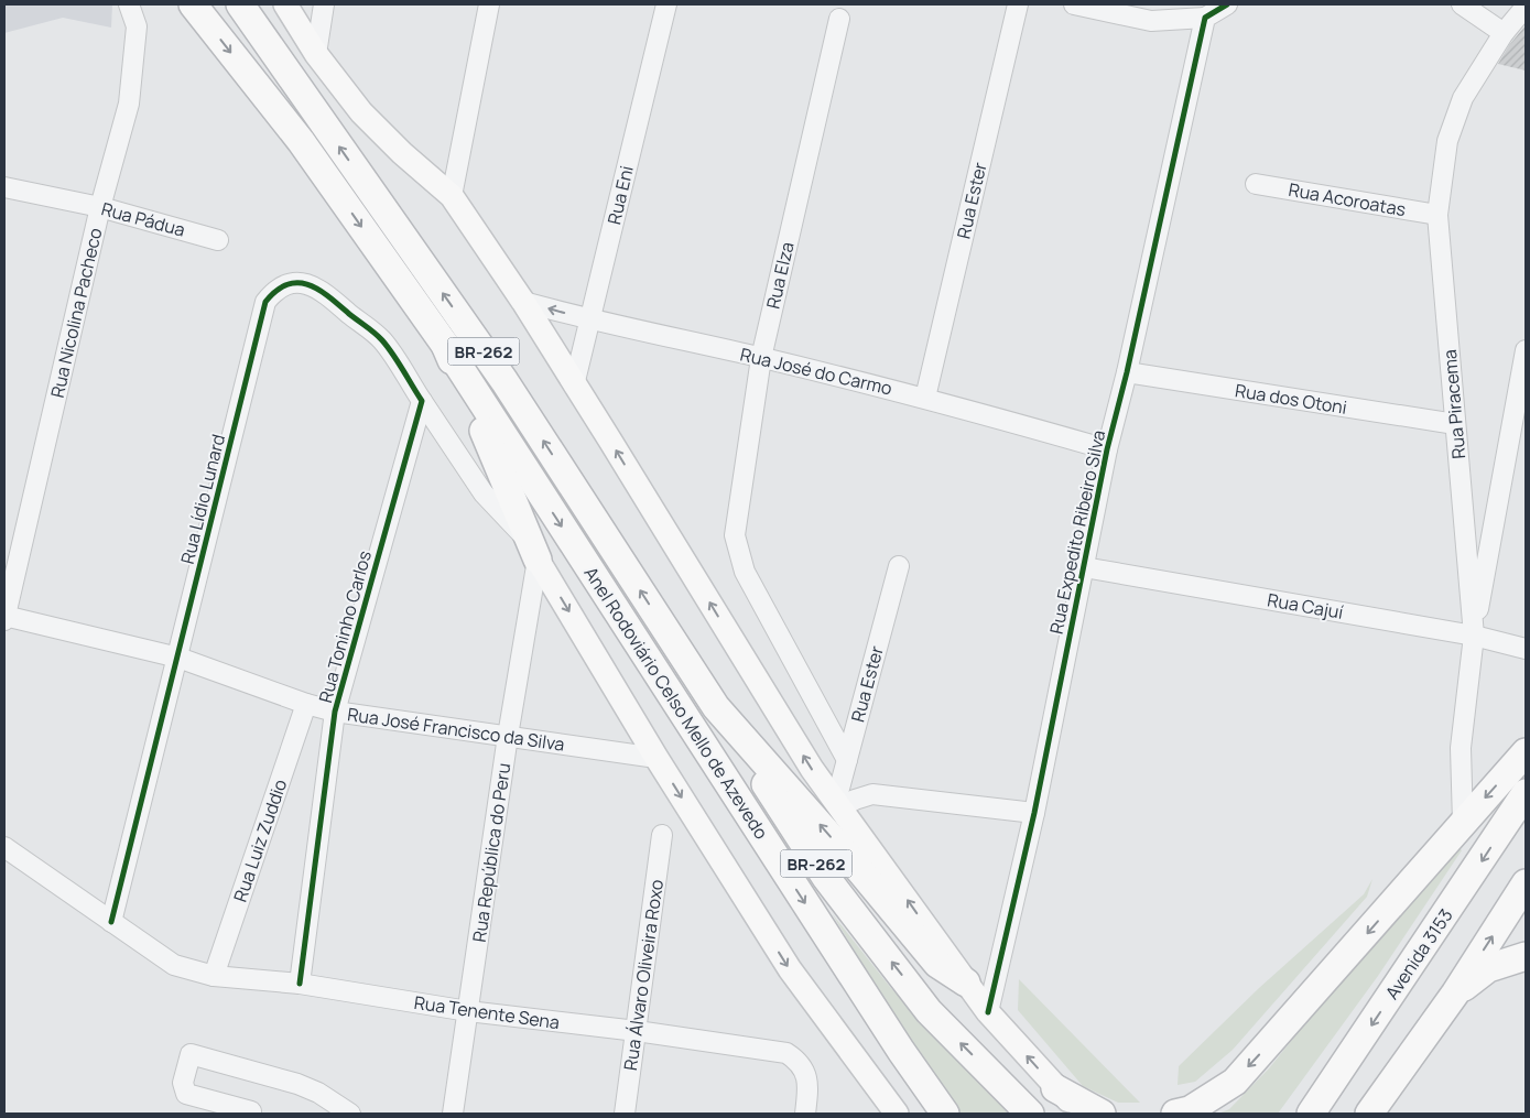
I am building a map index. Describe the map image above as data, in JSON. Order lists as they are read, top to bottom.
{
  "streets": {
    "highway": ["BR-262", "Anel Rodoviário Celso Mello de Azevedo", "Avenida 3153"],
    "street": [
      "Rua Eni",
      "Rua Acoroatas",
      "Rua Ester",
      "Rua Pádua",
      "Rua Elza",
      "Rua Nicolina Pacheco",
      "Rua José do Carmo",
      "Rua dos Otoni",
      "Rua Piracema",
      "Rua Lídio Lunard",
      "Rua Expedito Ribeiro Silva",
      "Rua Cajuí",
      "Rua Toninho Carlos",
      "Rua José Francisco da Silva",
      "Rua Luiz Zuddio",
      "Rua República do Peru",
      "Rua Álvaro Oliveira Roxo",
      "Rua Tenente Sena"
    ]
  },
  "crossings": [
    ["Rua Eni", "Rua José do Carmo"],
    ["Rua Acoroatas", "Rua Piracema"],
    ["Rua Ester", "Rua Elza"],
    ["Rua Ester", "Rua José do Carmo"],
    ["Rua Pádua", "Rua Nicolina Pacheco"],
    ["Rua Elza", "Rua José do Carmo"],
    ["Rua Nicolina Pacheco", "Rua José Francisco da Silva"],
    ["BR-262", "Anel Rodoviário Celso Mello de Azevedo"],
    ["Rua José do Carmo", "Rua Expedito Ribeiro Silva"],
    ["Rua dos Otoni", "Rua Piracema"],
    ["Rua dos Otoni", "Rua Expedito Ribeiro Silva"],
    ["Rua Piracema", "Rua Cajuí"],
    ["Rua Lídio Lunard", "Rua Toninho Carlos"],
    ["Rua Lídio Lunard", "Rua José Francisco da Silva"],
    ["Rua Lídio Lunard", "Rua República do Peru"],
    ["Rua Lídio Lunard", "Rua Tenente Sena"],
    ["Rua Expedito Ribeiro Silva", "Rua Cajuí"],
    ["Rua Toninho Carlos", "Rua José Francisco da Silva"],
    ["Rua Toninho Carlos", "Rua Tenente Sena"],
    ["Rua José Francisco da Silva", "Rua Luiz Zuddio"],
    ["Rua José Francisco da Silva", "Rua República do Peru"],
    ["Rua Luiz Zuddio", "Rua Tenente Sena"],
    ["Rua República do Peru", "Rua Tenente Sena"],
    ["Rua Álvaro Oliveira Roxo", "Rua Tenente Sena"]
  ]
}
